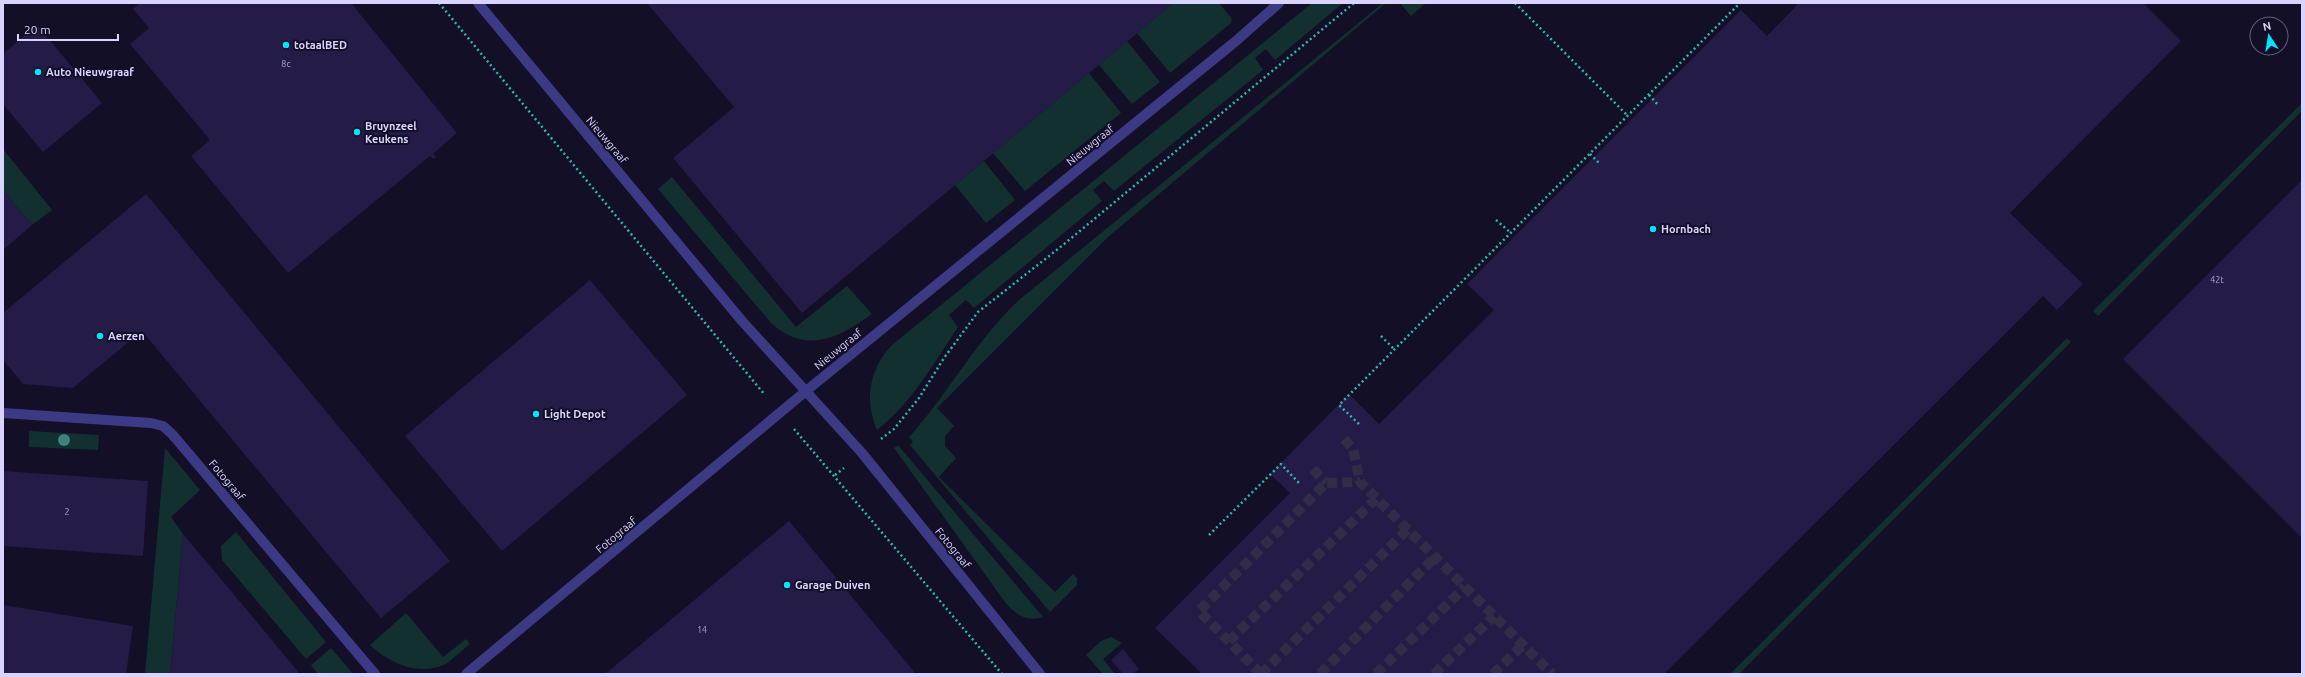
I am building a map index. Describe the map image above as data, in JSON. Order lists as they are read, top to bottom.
{
  "streets": {
    "street": ["Nieuwgraaf", "Fotograaf"]
  },
  "crossings": [
    ["Nieuwgraaf", "Fotograaf"]
  ],
  "places": [
    "totaalBED",
    "Auto Nieuwgraaf",
    "Bruynzeel Keukens",
    "Hornbach",
    "Aerzen",
    "Light Depot",
    "Garage Duiven"
  ],
  "house_numbers": [
    "8c",
    "42t",
    "2",
    "14"
  ],
  "scale_bar": "20 m",
  "north": "top"
}
